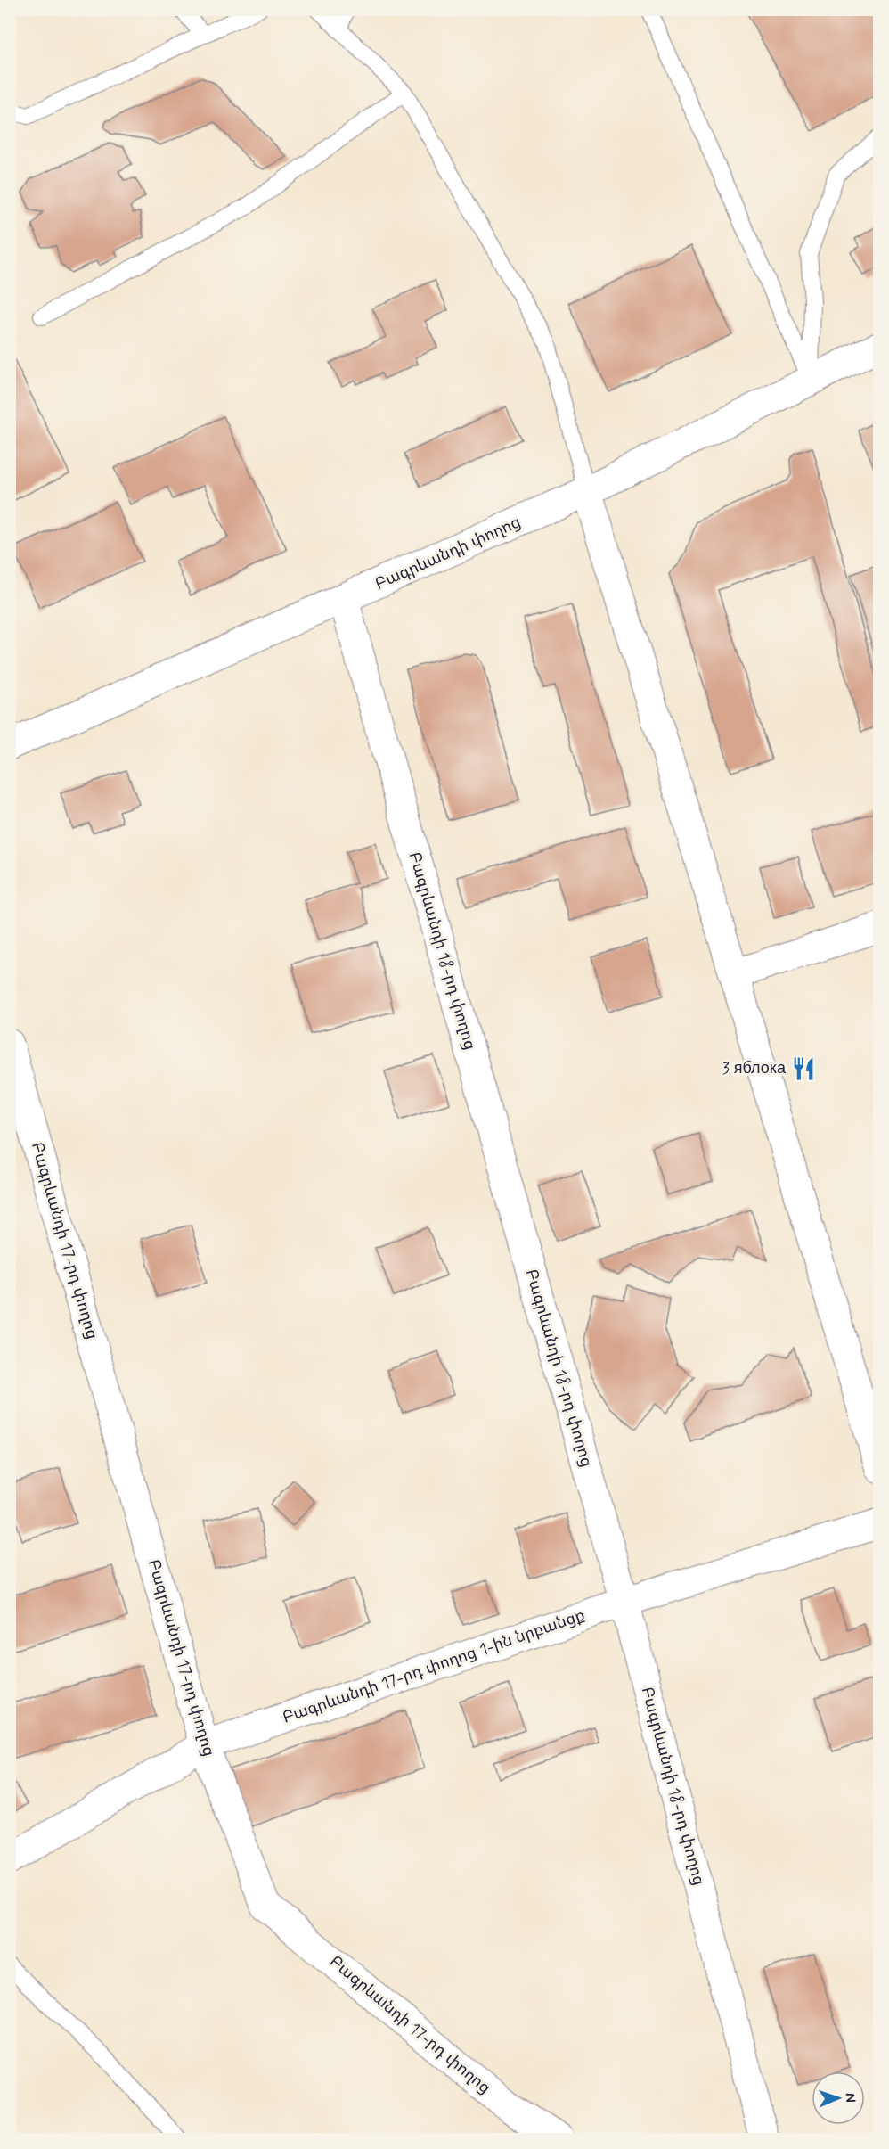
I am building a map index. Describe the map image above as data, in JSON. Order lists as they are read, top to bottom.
{
  "streets": {
    "street": [
      "Բագրևանդի փողոց",
      "Բագրևանդի 18-րդ փողոց",
      "Բագրևանդի 17-րդ փողոց",
      "Բագրևանդի 17-րդ փողոց 1-ին նրբանցք"
    ]
  },
  "crossings": [
    ["Բագրևանդի փողոց", "Բագրևանդի 18-րդ փողոց"],
    ["Բագրևանդի 18-րդ փողոց", "Բագրևանդի 17-րդ փողոց 1-ին նրբանցք"],
    ["Բագրևանդի 17-րդ փողոց", "Բագրևանդի 17-րդ փողոց 1-ին նրբանցք"]
  ],
  "places": {
    "restaurant": ["3 яблока"]
  },
  "north": "right"
}
